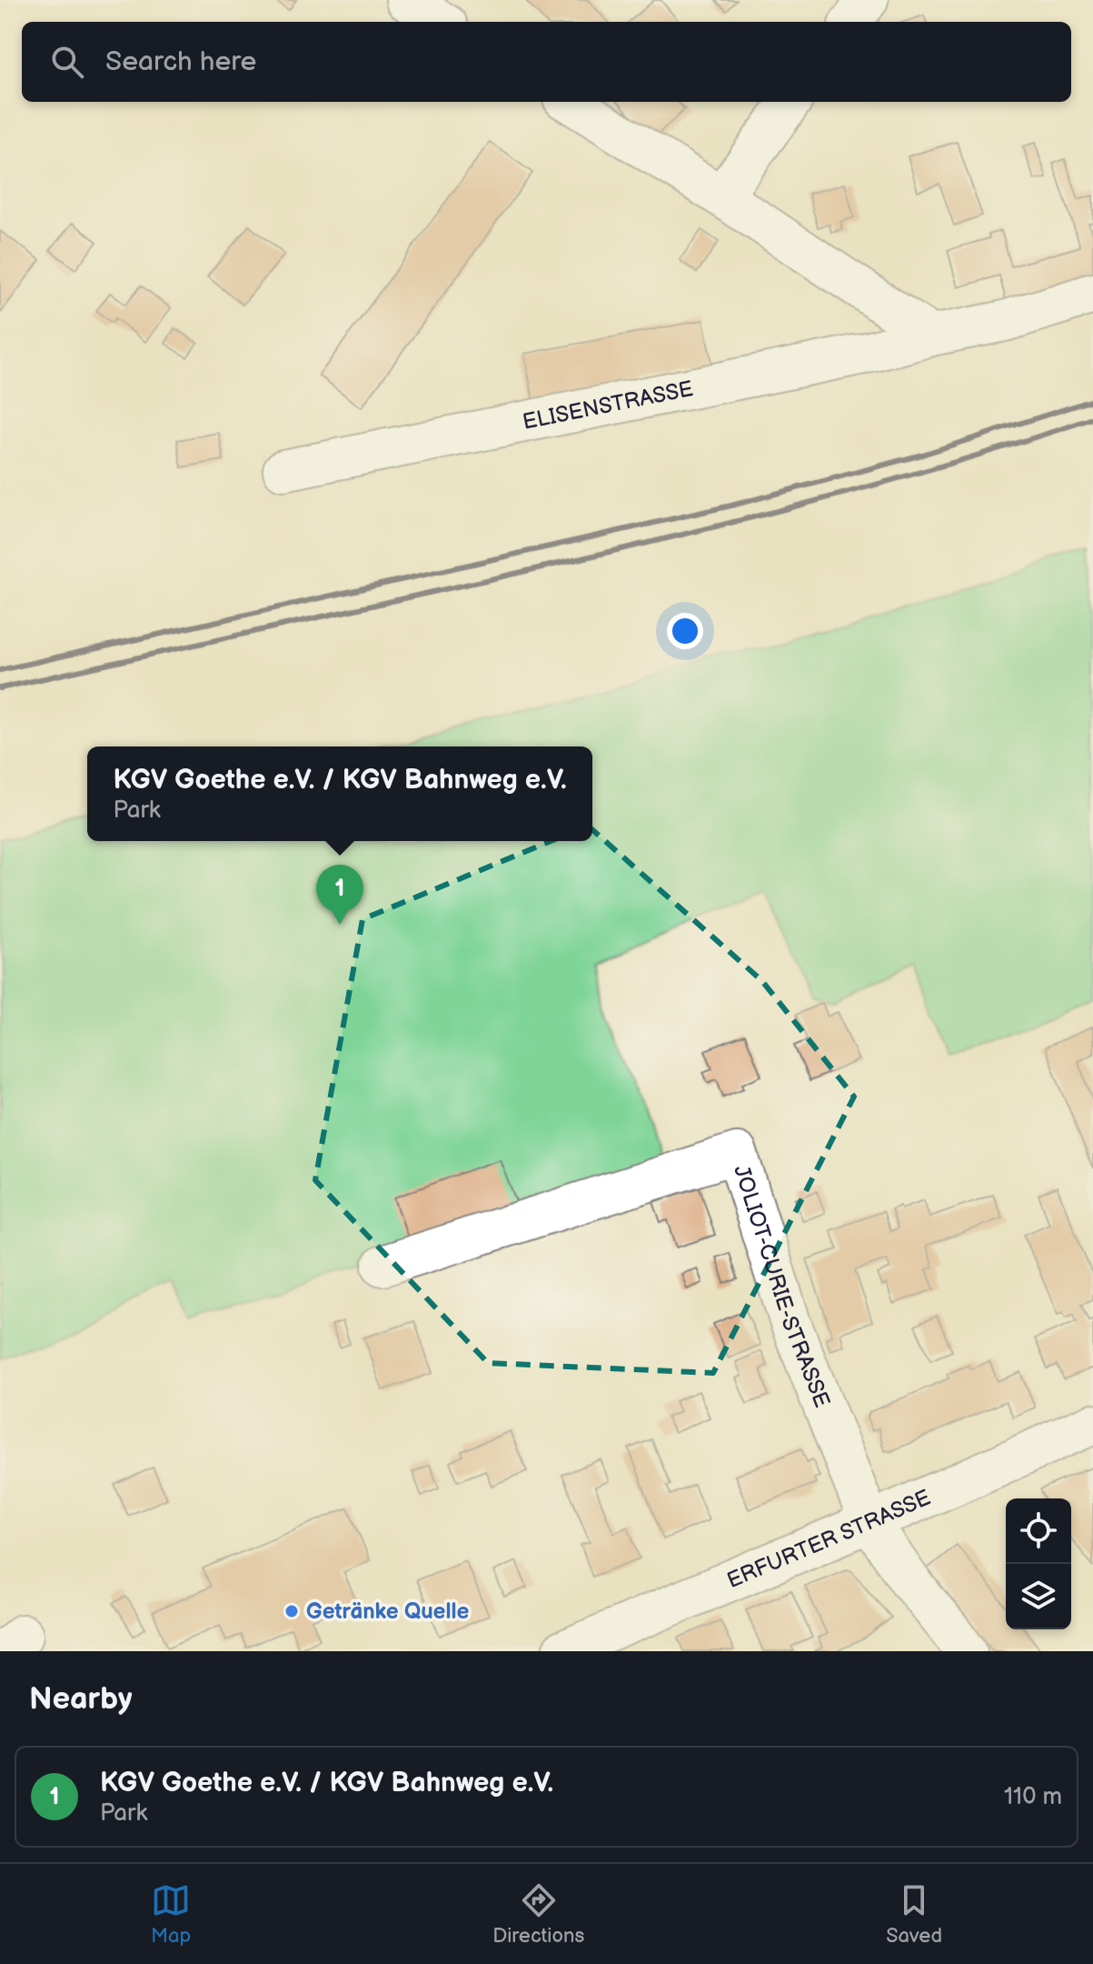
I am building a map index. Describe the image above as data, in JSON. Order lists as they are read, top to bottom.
{
  "streets": {
    "street": ["ELISENSTRASSE", "JOLIOT-CURIE-STRASSE", "ERFURTER STRASSE"]
  },
  "crossings": [
    ["JOLIOT-CURIE-STRASSE", "ERFURTER STRASSE"]
  ],
  "places": ["Getränke Quelle"],
  "page": {
    "search": "Search here",
    "popup": ["KGV Goethe e.V. / KGV Bahnweg e.V.", "Park"],
    "pins": "1",
    "heading": "Nearby",
    "list": [
      {
        "mark": "1",
        "name": "KGV Goethe e.V. / KGV Bahnweg e.V.",
        "note": "Park",
        "value": "110 m"
      }
    ],
    "nav": ["Map", "Directions", "Saved"]
  }
}
